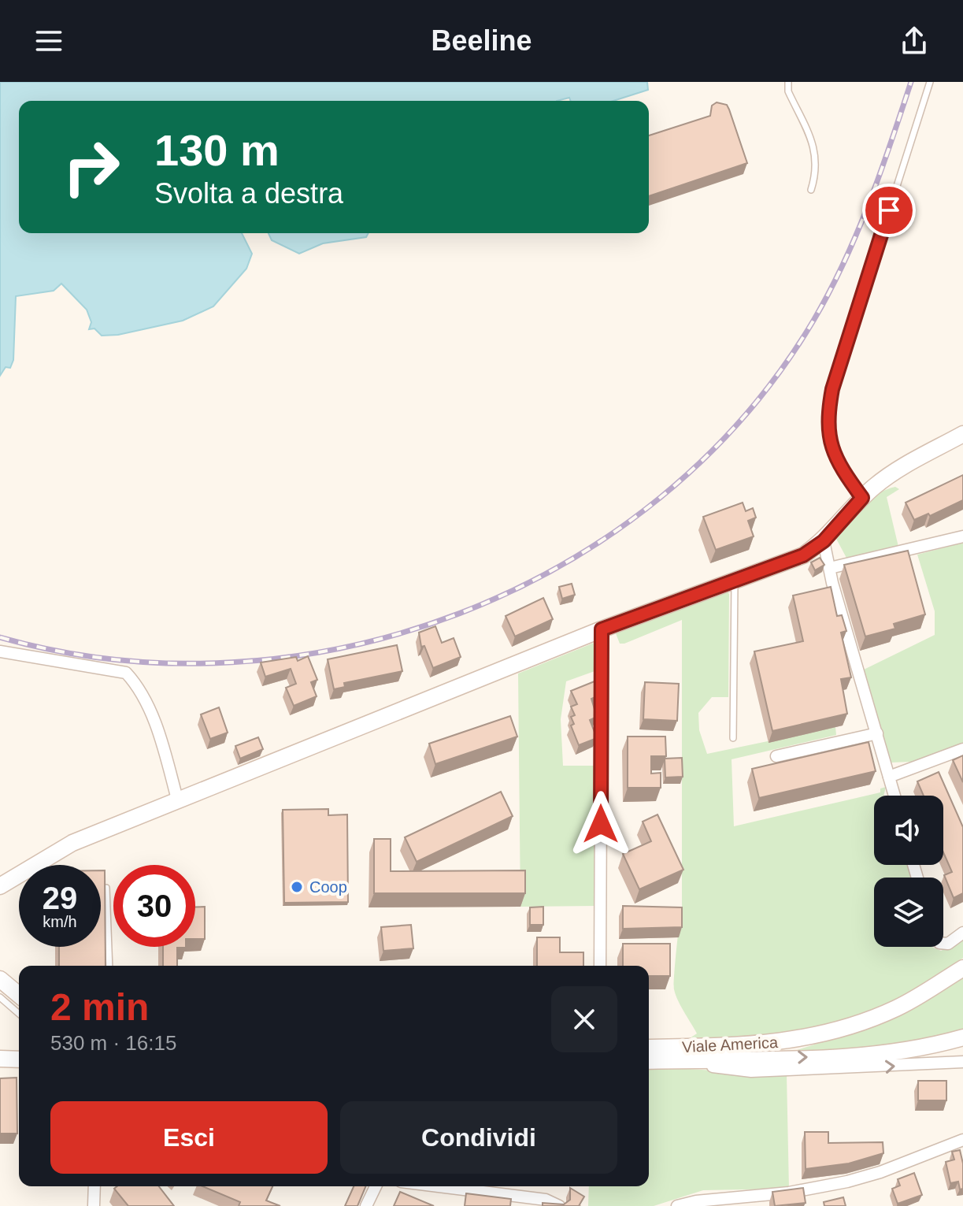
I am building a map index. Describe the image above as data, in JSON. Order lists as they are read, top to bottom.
{
  "streets": {
    "street": ["Viale America"]
  },
  "places": ["Coop"],
  "page": {
    "header": "Beeline",
    "turn": ["130 m", "Svolta a destra"],
    "speed": "29 km/h",
    "limit": "30",
    "heading": ["2 min", "530 m · 16:15"],
    "buttons": ["Esci", "Condividi"]
  }
}
